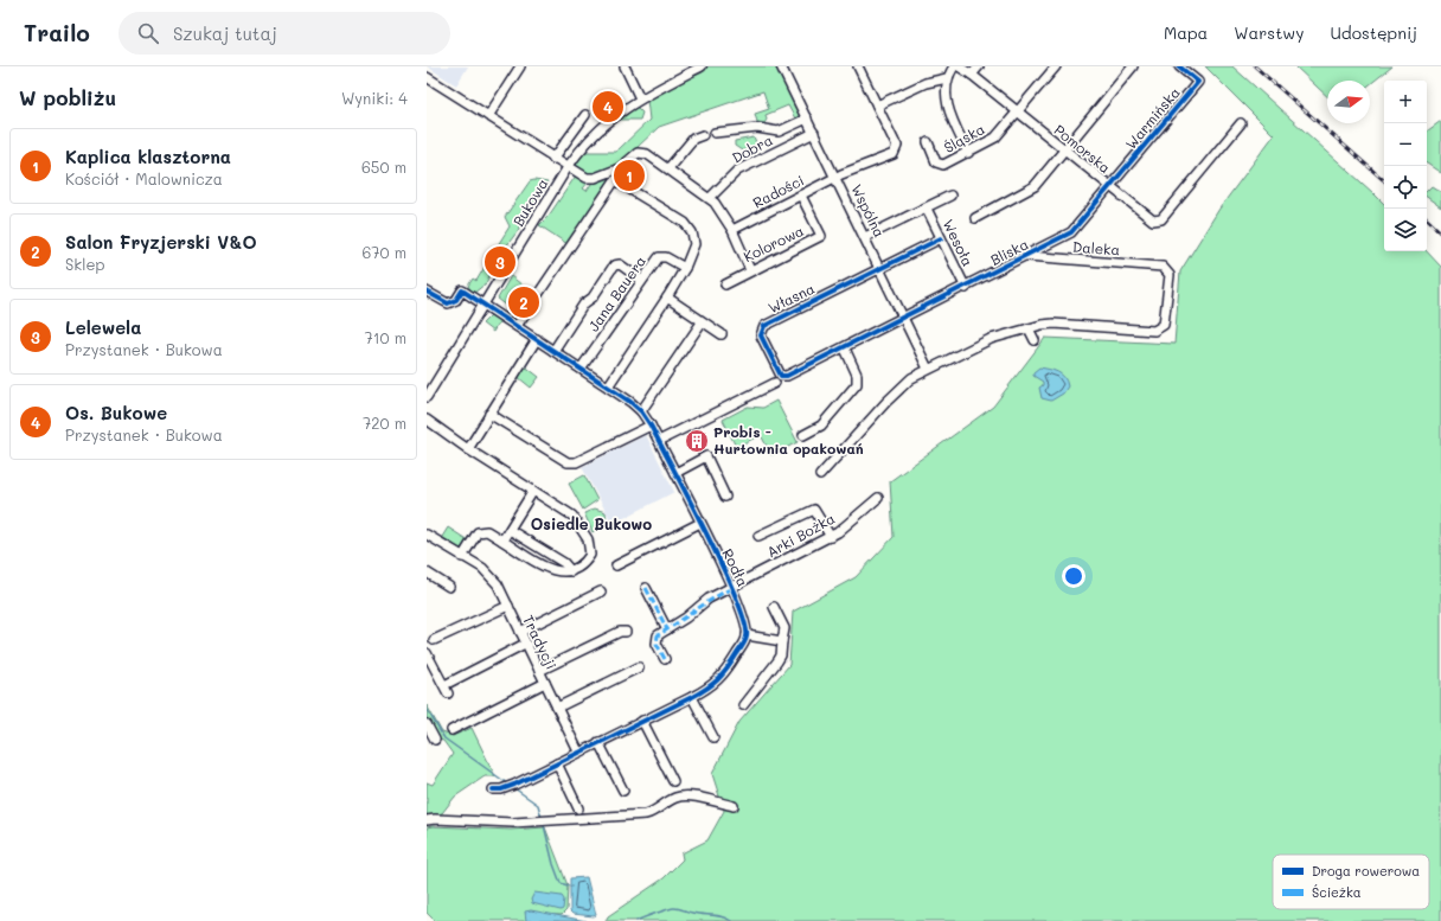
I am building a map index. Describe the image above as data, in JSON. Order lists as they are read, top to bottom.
{
  "streets": {
    "street": [
      "Warmińska",
      "Śląska",
      "Dobra",
      "Pomorska",
      "Radości",
      "Bukowa",
      "Wspólna",
      "Wesoła",
      "Kolorowa",
      "Daleka",
      "Bliska",
      "Jana Bauera",
      "Własna",
      "Arki Bożka",
      "Rodła",
      "Tradycji"
    ]
  },
  "crossings": [
    ["Warmińska", "Pomorska"],
    ["Warmińska", "Bliska"],
    ["Śląska", "Pomorska"],
    ["Dobra", "Wspólna"],
    ["Pomorska", "Bliska"],
    ["Radości", "Wspólna"],
    ["Radości", "Kolorowa"],
    ["Bukowa", "Rodła"],
    ["Wspólna", "Bliska"],
    ["Wspólna", "Własna"],
    ["Wesoła", "Bliska"],
    ["Wesoła", "Własna"],
    ["Daleka", "Bliska"],
    ["Bliska", "Własna"],
    ["Bliska", "Rodła"],
    ["Jana Bauera", "Rodła"],
    ["Arki Bożka", "Rodła"]
  ],
  "districts": ["Osiedle Bukowo"],
  "places": {
    "building": ["Probis - Hurtownia opakowań"]
  },
  "legend": ["Droga rowerowa", "Ścieżka"],
  "north": "right",
  "page": {
    "header": "Trailo",
    "search": "Szukaj tutaj",
    "nav": ["Mapa", "Warstwy", "Udostępnij"],
    "heading": ["W pobliżu", "Wyniki: 4"],
    "map_buttons": ["+", "−"],
    "pins": [
      "4",
      "1",
      "3",
      "2"
    ],
    "list": [
      {
        "mark": "1",
        "name": "Kaplica klasztorna",
        "note": "Kościół · Malownicza",
        "value": "650 m"
      },
      {
        "mark": "2",
        "name": "Salon Fryzjerski V&O",
        "note": "Sklep",
        "value": "670 m"
      },
      {
        "mark": "3",
        "name": "Lelewela",
        "note": "Przystanek · Bukowa",
        "value": "710 m"
      },
      {
        "mark": "4",
        "name": "Os. Bukowe",
        "note": "Przystanek · Bukowa",
        "value": "720 m"
      }
    ]
  }
}
